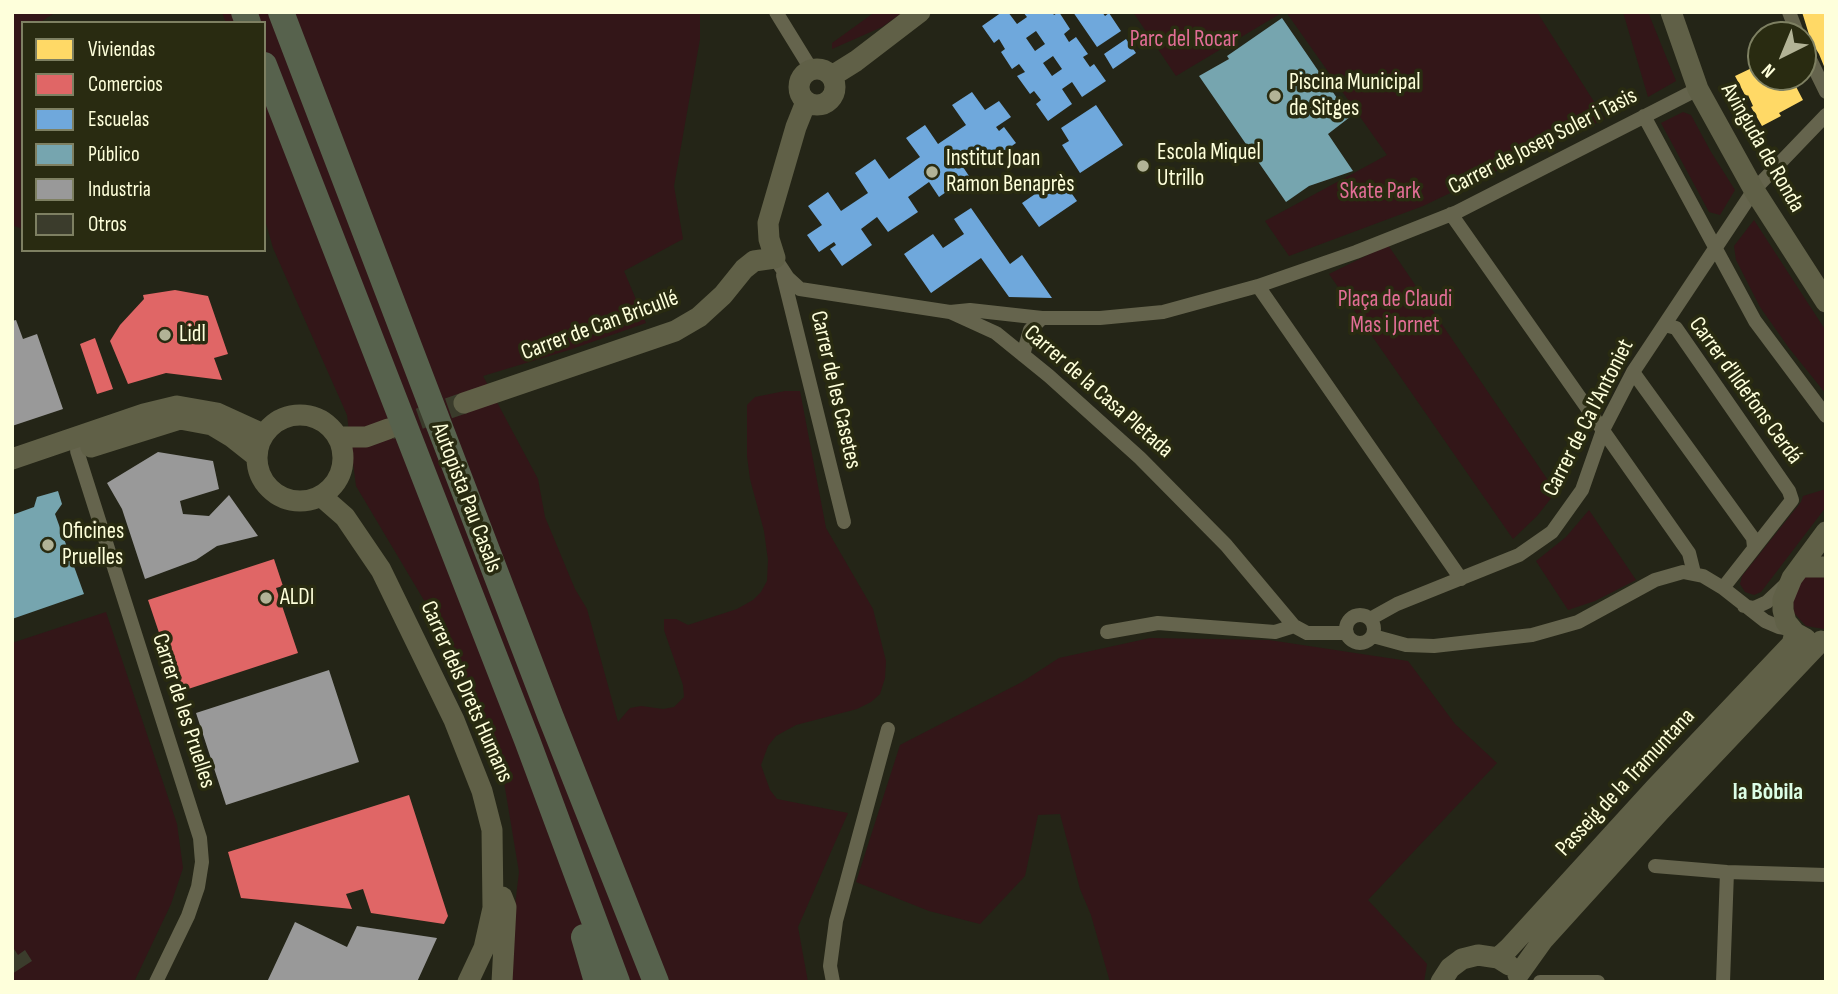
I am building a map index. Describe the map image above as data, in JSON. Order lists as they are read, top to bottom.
{
  "streets": {
    "highway": ["Autopista Pau Casals"],
    "street": [
      "Carrer de Josep Soler i Tasis",
      "Avinguda de Ronda",
      "Carrer de Can Bricullé",
      "Carrer de les Casetes",
      "Carrer d'Ildefons Cerdá",
      "Carrer de la Casa Pletada",
      "Carrer de Ca l'Antoniet",
      "Carrer dels Drets Humans",
      "Carrer de les Pruelles",
      "Passeig de la Tramuntana"
    ]
  },
  "crossings": [
    ["Carrer de Josep Soler i Tasis", "Avinguda de Ronda"],
    ["Carrer de Josep Soler i Tasis", "Carrer de la Casa Pletada"],
    ["Avinguda de Ronda", "Carrer de Ca l'Antoniet"],
    ["Carrer de Can Bricullé", "Carrer de les Casetes"],
    ["Carrer de Can Bricullé", "Carrer de la Casa Pletada"],
    ["Carrer de les Casetes", "Carrer de la Casa Pletada"],
    ["Carrer d'Ildefons Cerdá", "Carrer de Ca l'Antoniet"]
  ],
  "districts": ["la Bòbila"],
  "parks": ["Parc del Rocar", "Skate Park", "Plaça de Claudi Mas i Jornet"],
  "places": [
    "Piscina Municipal de Sitges",
    "Escola Miquel Utrillo",
    "Institut Joan Ramon Benaprès",
    "Lidl",
    "Oficines Pruelles",
    "ALDI"
  ],
  "legend": [
    "Viviendas",
    "Comercios",
    "Escuelas",
    "Público",
    "Industria",
    "Otros"
  ],
  "north": "bottom left"
}
